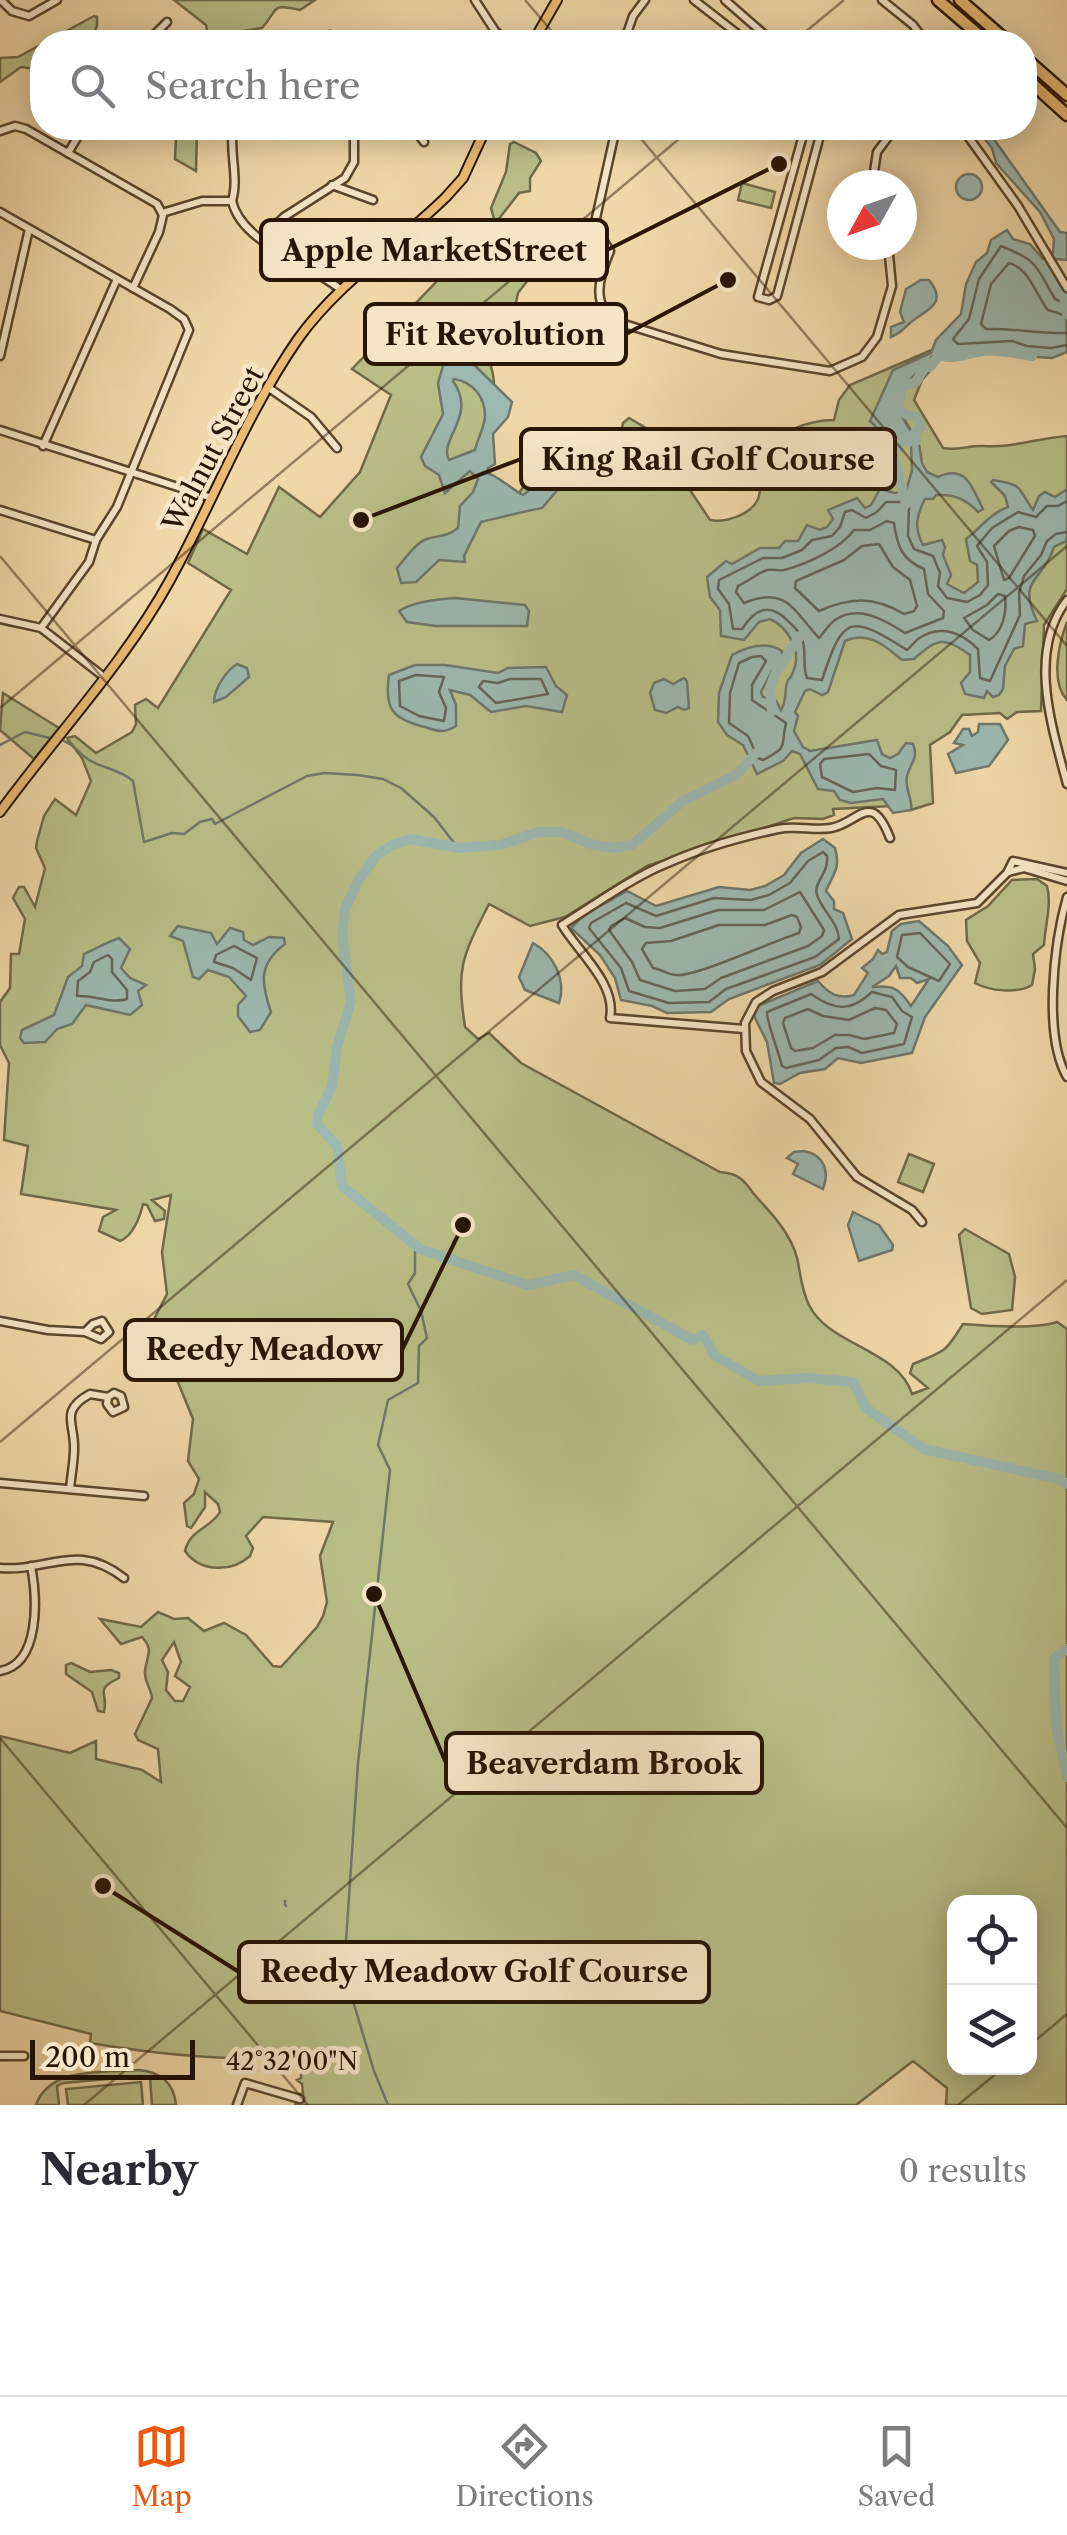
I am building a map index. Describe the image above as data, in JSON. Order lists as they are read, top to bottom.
{
  "streets": {
    "main road": ["Walnut Street"]
  },
  "places": [
    "Apple MarketStreet",
    "Fit Revolution",
    "King Rail Golf Course",
    "Reedy Meadow",
    "Beaverdam Brook",
    "Reedy Meadow Golf Course"
  ],
  "scale_bar": "200 m",
  "north": "bottom left",
  "page": {
    "search": "Search here",
    "scale": "200 m",
    "heading": ["Nearby", "0 results"],
    "nav": ["Map", "Directions", "Saved"]
  },
  "coordinates": ["42°32'00\"N"]
}
